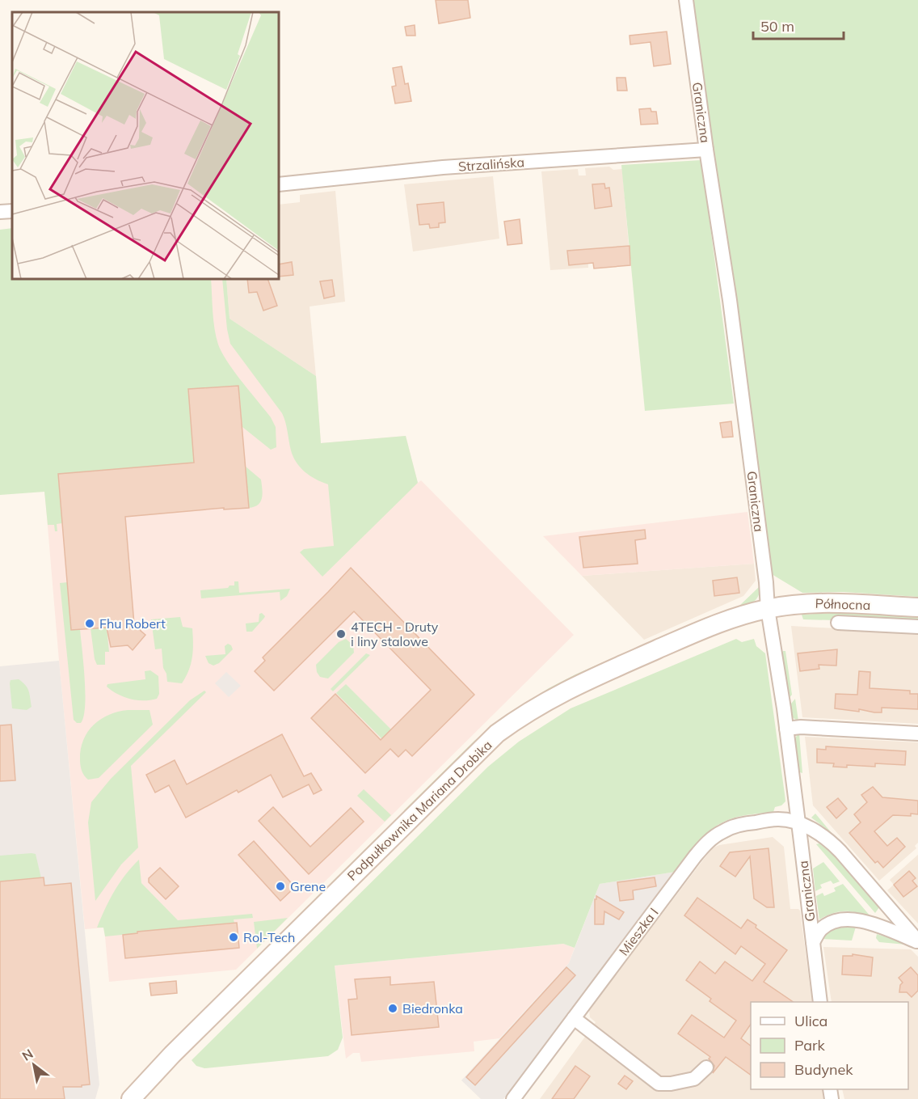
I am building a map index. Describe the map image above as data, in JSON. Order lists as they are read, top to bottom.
{
  "streets": {
    "main road": ["Północna", "Podpułkownika Mariana Drobika"],
    "street": ["Graniczna", "Strzalińska", "Mieszka I"]
  },
  "crossings": [
    ["Graniczna", "Strzalińska"],
    ["Graniczna", "Północna"],
    ["Graniczna", "Podpułkownika Mariana Drobika"],
    ["Graniczna", "Mieszka I"],
    ["Północna", "Podpułkownika Mariana Drobika"]
  ],
  "places": [
    "Fhu Robert",
    "4TECH - Druty i liny stalowe",
    "Grene",
    "Rol-Tech",
    "Biedronka"
  ],
  "legend": ["Ulica", "Park", "Budynek"],
  "scale_bar": "50 m",
  "north": "top left"
}
